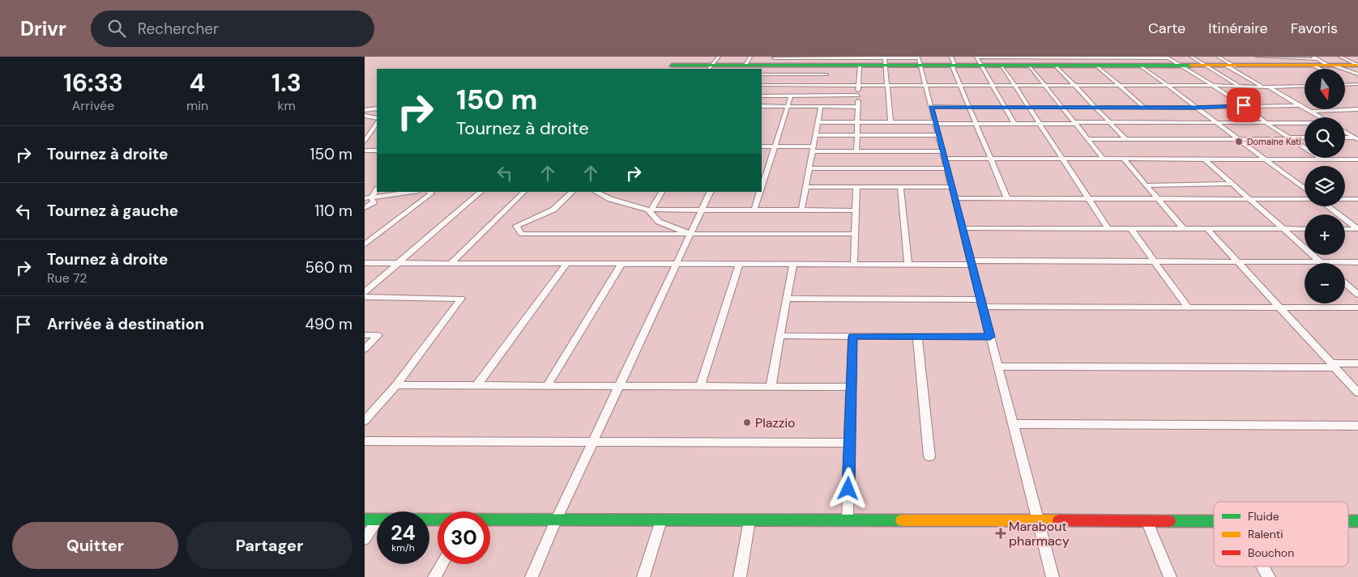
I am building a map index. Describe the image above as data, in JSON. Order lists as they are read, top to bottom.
{
  "places": {
    "other": ["Domaine Kati", "Plazzio"],
    "health": ["Marabout pharmacy"]
  },
  "legend": ["Fluide", "Ralenti", "Bouchon"],
  "north": "bottom",
  "page": {
    "header": "Drivr",
    "search": "Rechercher",
    "nav": ["Carte", "Itinéraire", "Favoris"],
    "eta": [
      "16:33",
      "Arrivée",
      "4",
      "min",
      "1.3",
      "km"
    ],
    "map_buttons": ["+", "−"],
    "turn": ["150 m", "Tournez à droite"],
    "list": [
      {
        "name": "Tournez à droite",
        "value": "150 m"
      },
      {
        "name": "Tournez à gauche",
        "value": "110 m"
      },
      {
        "name": "Tournez à droite",
        "note": "Rue 72",
        "value": "560 m"
      },
      {
        "name": "Arrivée à destination",
        "value": "490 m"
      }
    ],
    "speed": "24 km/h",
    "limit": "30",
    "buttons": ["Quitter", "Partager"]
  }
}
